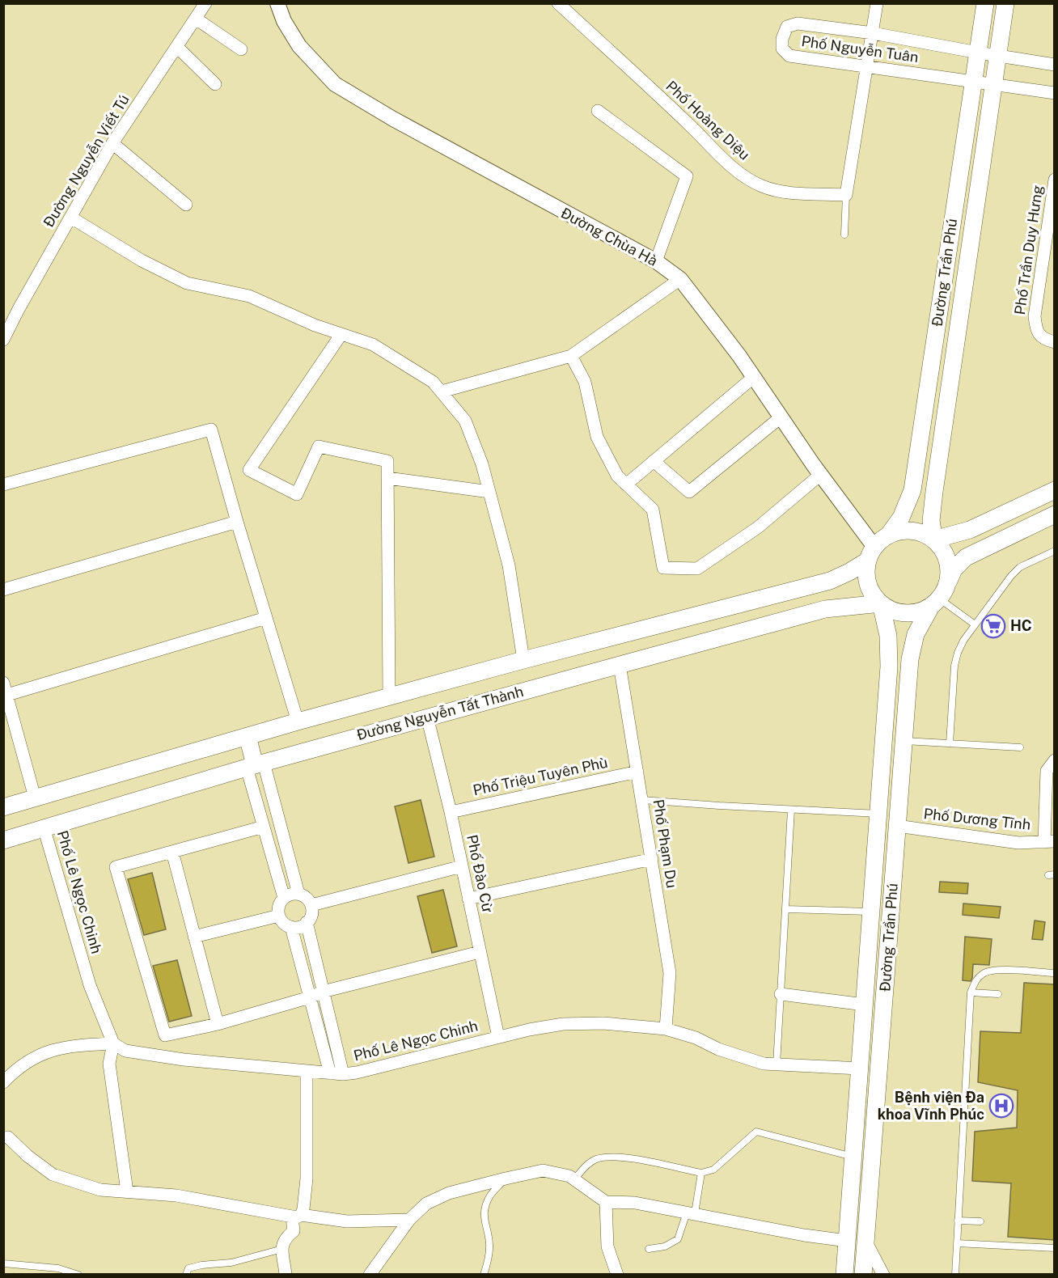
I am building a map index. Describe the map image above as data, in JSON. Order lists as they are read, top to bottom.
{
  "streets": {
    "main road": ["Đường Trần Phú", "Đường Nguyễn Tất Thành"],
    "street": [
      "Phố Nguyễn Tuân",
      "Phố Hoàng Diệu",
      "Đường Nguyễn Viết Tú",
      "Đường Chùa Hà",
      "Phố Trần Duy Hưng",
      "Phố Triệu Tuyên Phù",
      "Phố Dương Tĩnh",
      "Phố Phạm Du",
      "Phố Đào Cừ",
      "Phố Lê Ngọc Chinh"
    ]
  },
  "crossings": [
    ["Phố Nguyễn Tuân", "Đường Trần Phú"],
    ["Đường Chùa Hà", "Đường Trần Phú"],
    ["Đường Chùa Hà", "Đường Nguyễn Tất Thành"],
    ["Đường Trần Phú", "Đường Nguyễn Tất Thành"],
    ["Đường Trần Phú", "Phố Dương Tĩnh"],
    ["Đường Trần Phú", "Phố Lê Ngọc Chinh"],
    ["Đường Nguyễn Tất Thành", "Phố Phạm Du"],
    ["Đường Nguyễn Tất Thành", "Phố Đào Cừ"],
    ["Đường Nguyễn Tất Thành", "Phố Lê Ngọc Chinh"],
    ["Phố Triệu Tuyên Phù", "Phố Phạm Du"],
    ["Phố Triệu Tuyên Phù", "Phố Đào Cừ"],
    ["Phố Phạm Du", "Phố Lê Ngọc Chinh"],
    ["Phố Đào Cừ", "Phố Lê Ngọc Chinh"]
  ],
  "places": {
    "supermarket": ["HC"],
    "hospital": ["Bệnh viện Đa khoa Vĩnh Phúc"]
  }
}
